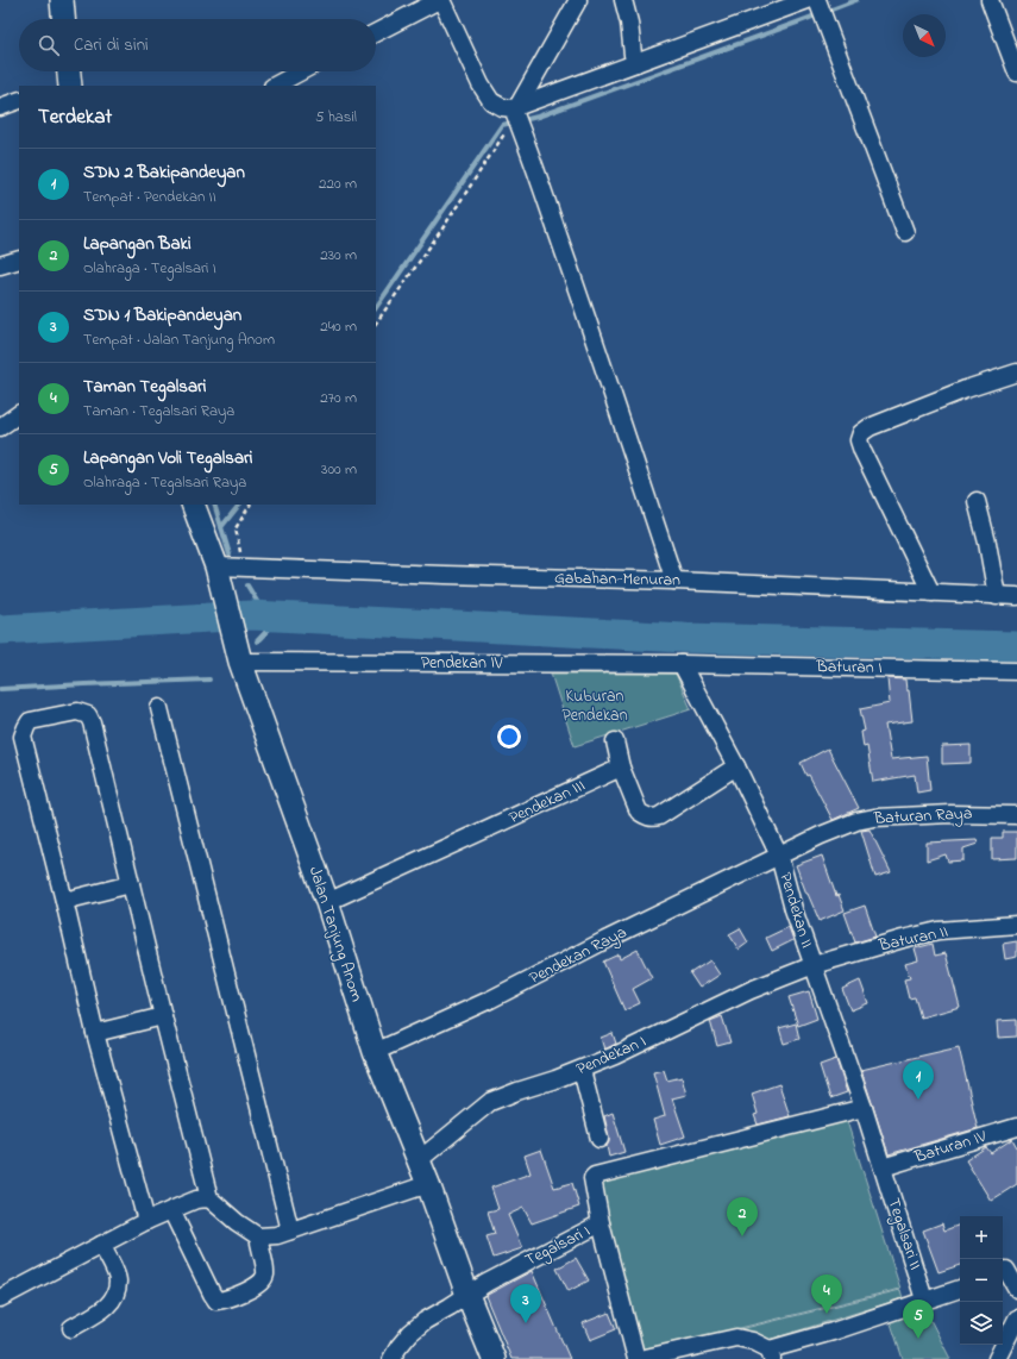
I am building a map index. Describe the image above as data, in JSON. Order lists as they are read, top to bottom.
{
  "streets": {
    "main road": ["Jalan Tanjung Anom"],
    "street": [
      "Gabahan-Menuran",
      "Pendekan IV",
      "Baturan I",
      "Pendekan III",
      "Baturan Raya",
      "Pendekan II",
      "Baturan II",
      "Pendekan Raya",
      "Pendekan I",
      "Baturan IV",
      "Tegalsari II",
      "Tegalsari I"
    ]
  },
  "crossings": [
    ["Gabahan-Menuran", "Jalan Tanjung Anom"],
    ["Pendekan IV", "Baturan I"],
    ["Pendekan IV", "Pendekan II"],
    ["Pendekan IV", "Jalan Tanjung Anom"],
    ["Baturan I", "Pendekan II"],
    ["Pendekan III", "Jalan Tanjung Anom"],
    ["Baturan Raya", "Pendekan II"],
    ["Baturan Raya", "Pendekan Raya"],
    ["Pendekan II", "Baturan II"],
    ["Pendekan II", "Pendekan Raya"],
    ["Pendekan II", "Pendekan I"],
    ["Pendekan II", "Baturan IV"],
    ["Pendekan II", "Tegalsari II"],
    ["Jalan Tanjung Anom", "Pendekan Raya"],
    ["Jalan Tanjung Anom", "Pendekan I"],
    ["Jalan Tanjung Anom", "Tegalsari I"],
    ["Baturan II", "Pendekan I"],
    ["Baturan IV", "Tegalsari II"]
  ],
  "parks": ["Kuburan Pendekan"],
  "north": "bottom right",
  "page": {
    "search": "Cari di sini",
    "heading": ["Terdekat", "5 hasil"],
    "list": [
      {
        "mark": "1",
        "name": "SDN 2 Bakipandeyan",
        "note": "Tempat · Pendekan II",
        "value": "220 m"
      },
      {
        "mark": "2",
        "name": "Lapangan Baki",
        "note": "Olahraga · Tegalsari I",
        "value": "230 m"
      },
      {
        "mark": "3",
        "name": "SDN 1 Bakipandeyan",
        "note": "Tempat · Jalan Tanjung Anom",
        "value": "240 m"
      },
      {
        "mark": "4",
        "name": "Taman Tegalsari",
        "note": "Taman · Tegalsari Raya",
        "value": "270 m"
      },
      {
        "mark": "5",
        "name": "Lapangan Voli Tegalsari",
        "note": "Olahraga · Tegalsari Raya",
        "value": "300 m"
      }
    ],
    "pins": [
      "1",
      "2",
      "4",
      "3",
      "5"
    ],
    "map_buttons": ["+", "−"]
  }
}
